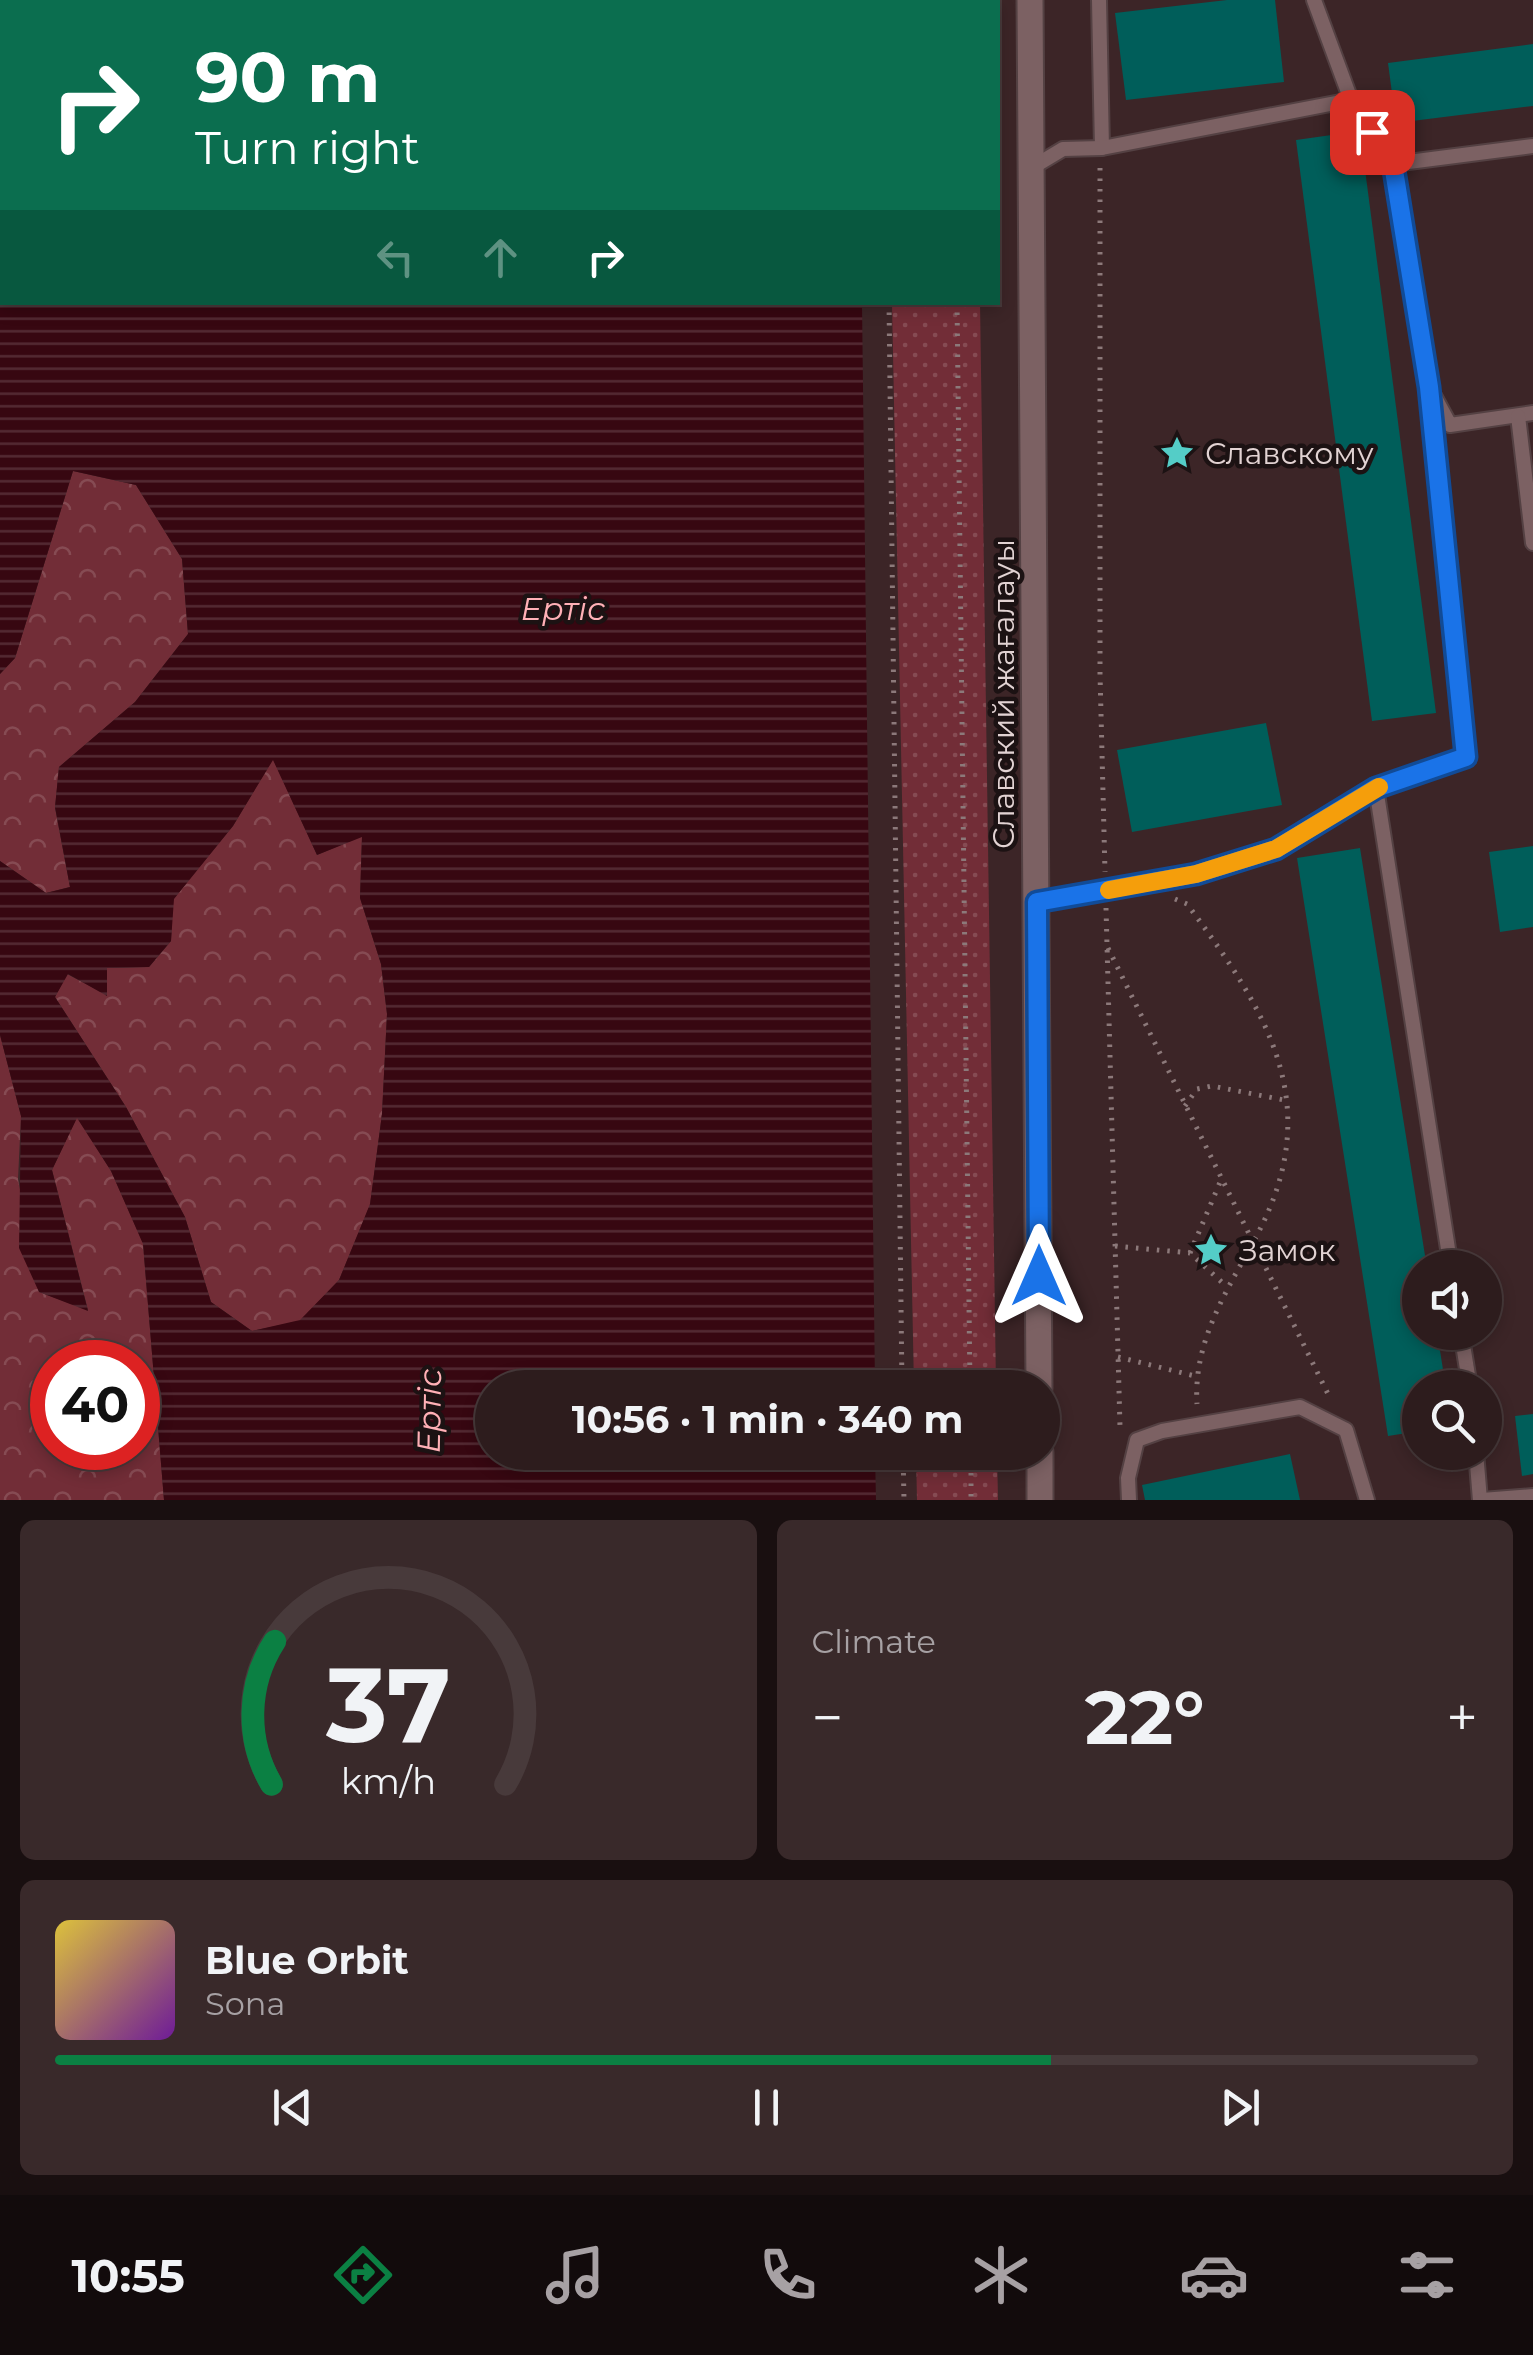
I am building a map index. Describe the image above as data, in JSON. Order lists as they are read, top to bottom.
{
  "streets": {
    "street": ["Славский жағалауы"]
  },
  "water": ["Ертіс"],
  "places": {
    "place": ["Славскому", "Замок"]
  },
  "page": {
    "turn": ["90 m", "Turn right"],
    "limit": "40",
    "trip": "10:56 · 1 min · 340 m",
    "tile": "Climate",
    "heat": ["−", "22°", "+"],
    "song": ["Blue Orbit", "Sona"],
    "tabs": "10:55",
    "gauge": ["37", "km/h"]
  }
}
